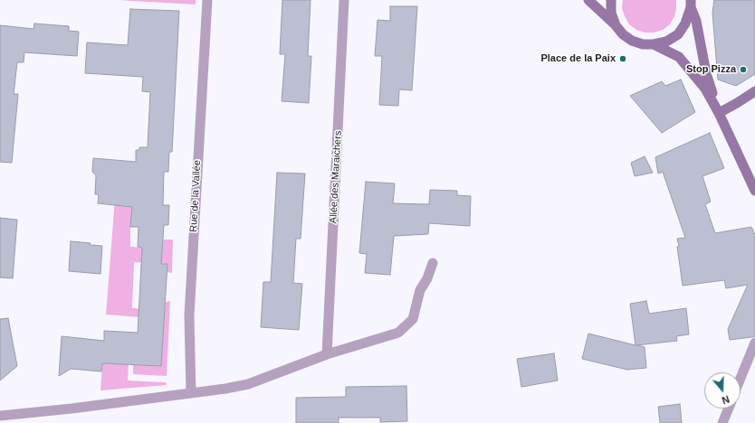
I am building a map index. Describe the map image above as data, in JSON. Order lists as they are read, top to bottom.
{
  "streets": {
    "street": ["Allée des Maraichers", "Rue de la Vallée"]
  },
  "places": ["Place de la Paix", "Stop Pizza"],
  "north": "bottom"
}
